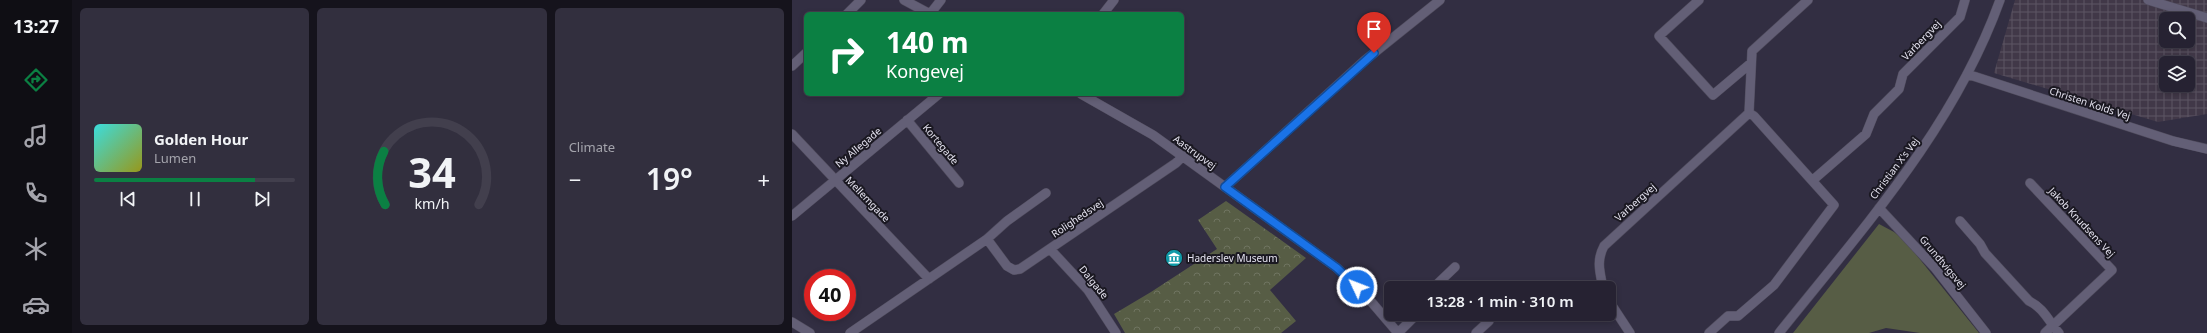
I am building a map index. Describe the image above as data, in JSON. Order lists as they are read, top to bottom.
{
  "streets": {
    "street": [
      "Varbergvej",
      "Christen Kolds Vej",
      "Kortegade",
      "Ny Allegade",
      "Aastrupvej",
      "Christian X's Vej",
      "Mellemgade",
      "Rolighedsvej",
      "Jakob Knudsens Vej",
      "Grundtvigsvej",
      "Dalgade"
    ]
  },
  "crossings": [
    ["Christen Kolds Vej", "Christian X's Vej"],
    ["Kortegade", "Ny Allegade"],
    ["Ny Allegade", "Mellemgade"],
    ["Aastrupvej", "Rolighedsvej"],
    ["Christian X's Vej", "Grundtvigsvej"],
    ["Rolighedsvej", "Dalgade"]
  ],
  "places": {
    "museum": ["Haderslev Museum"]
  },
  "page": {
    "tabs": "13:27",
    "tile": "Climate",
    "turn": ["140 m", "Kongevej"],
    "song": ["Golden Hour", "Lumen"],
    "heat": ["−", "19°", "+"],
    "limit": "40",
    "trip": "13:28 · 1 min · 310 m",
    "gauge": ["34", "km/h"]
  }
}
